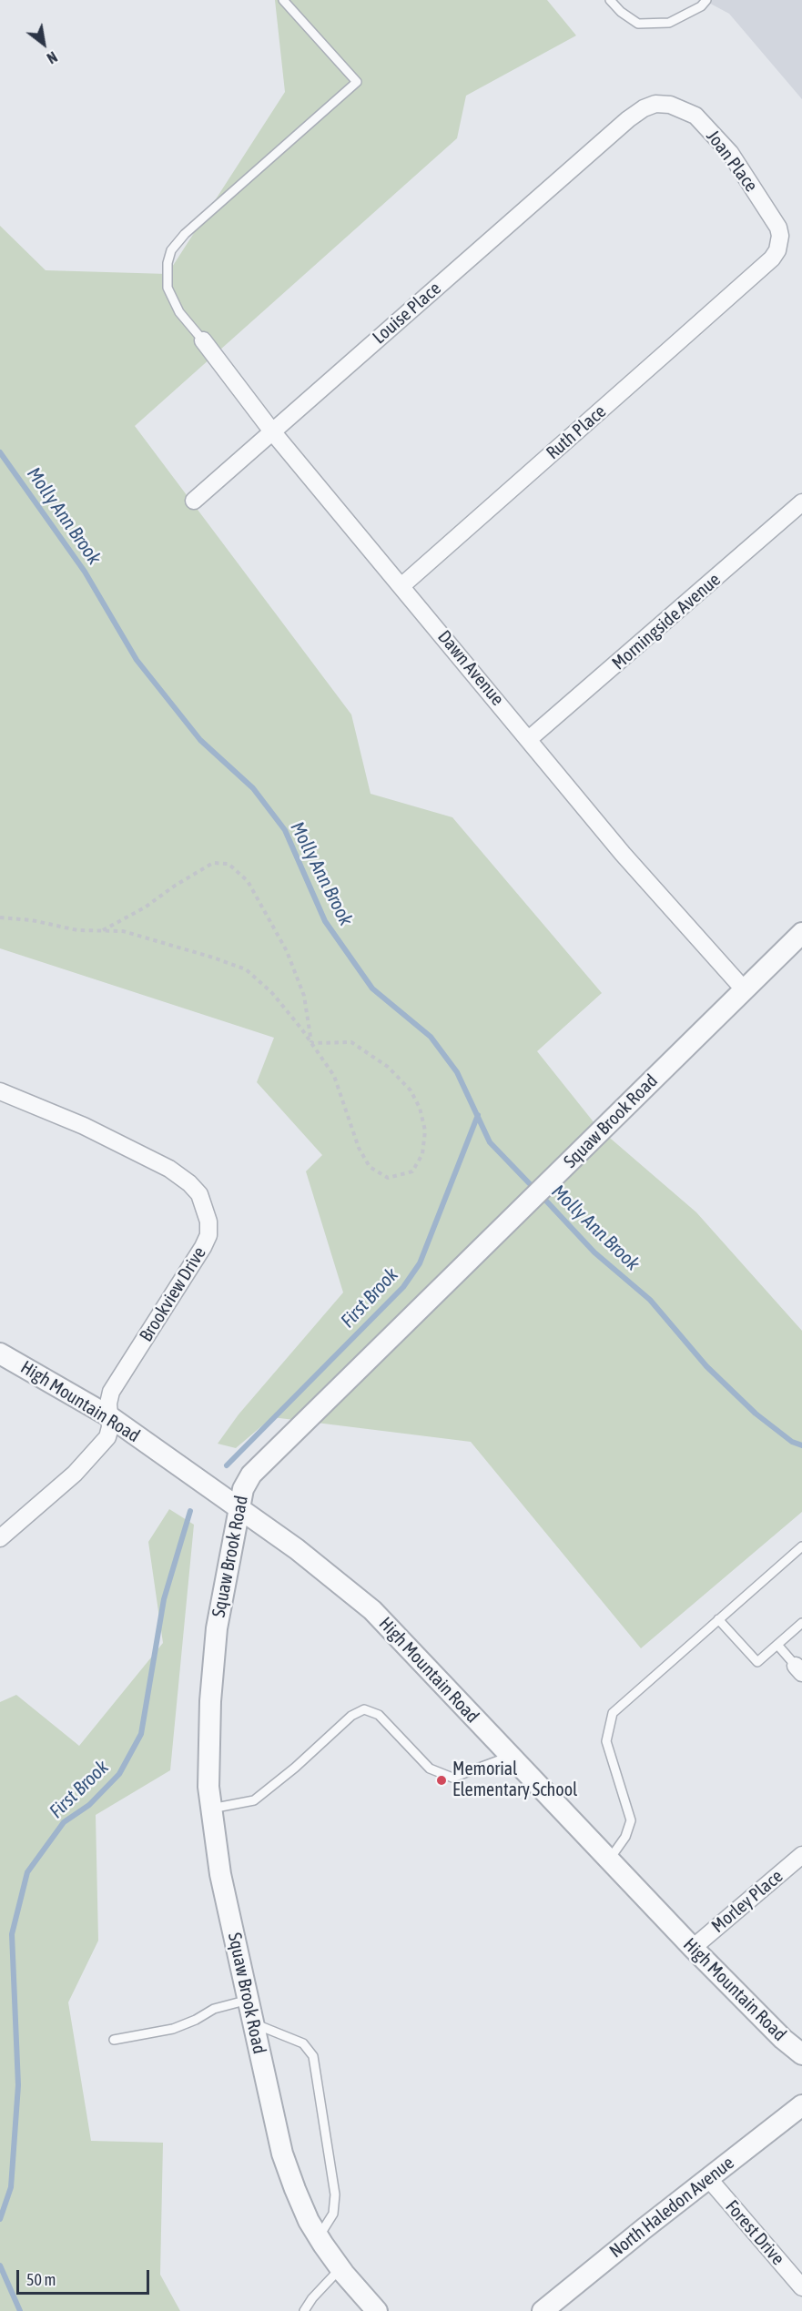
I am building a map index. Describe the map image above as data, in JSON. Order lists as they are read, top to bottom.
{
  "streets": {
    "street": [
      "Joan Place",
      "Louise Place",
      "Ruth Place",
      "Morningside Avenue",
      "Dawn Avenue",
      "Squaw Brook Road",
      "Brookview Drive",
      "High Mountain Road",
      "Morley Place",
      "North Haledon Avenue",
      "Forest Drive"
    ]
  },
  "crossings": [
    ["Joan Place", "Louise Place"],
    ["Joan Place", "Ruth Place"],
    ["Louise Place", "Dawn Avenue"],
    ["Ruth Place", "Dawn Avenue"],
    ["Morningside Avenue", "Dawn Avenue"],
    ["Dawn Avenue", "Squaw Brook Road"],
    ["Squaw Brook Road", "High Mountain Road"],
    ["Brookview Drive", "High Mountain Road"],
    ["High Mountain Road", "Morley Place"],
    ["North Haledon Avenue", "Forest Drive"]
  ],
  "water": ["Molly Ann Brook", "First Brook"],
  "places": ["Memorial Elementary School"],
  "scale_bar": "50 m",
  "north": "bottom right"
}
